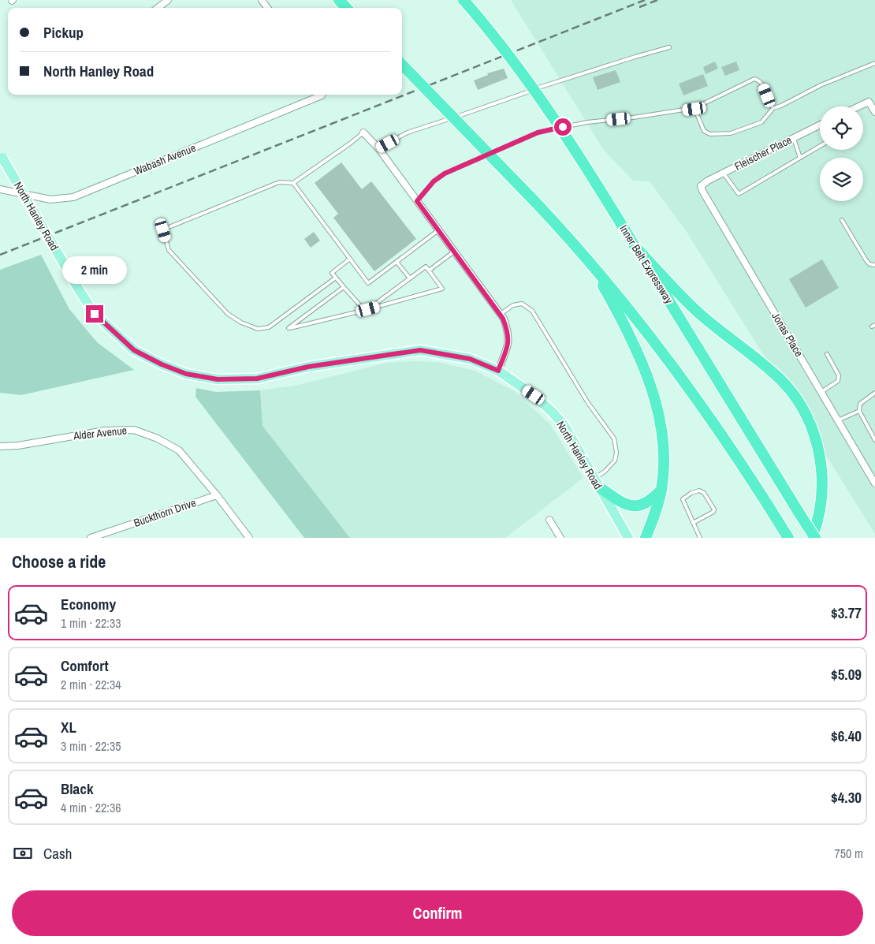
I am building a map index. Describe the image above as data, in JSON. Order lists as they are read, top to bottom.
{
  "streets": {
    "highway": ["Inner Belt Expressway"],
    "main road": ["North Hanley Road"],
    "street": [
      "Fleischer Place",
      "Wabash Avenue",
      "Jonas Place",
      "Alder Avenue",
      "Buckthorn Drive"
    ]
  },
  "crossings": [
    ["Fleischer Place", "Jonas Place"],
    ["Alder Avenue", "Buckthorn Drive"]
  ],
  "page": {
    "banner": ["Pickup", "North Hanley Road"],
    "bubble": "2 min",
    "heading": "Choose a ride",
    "list": [
      {
        "name": "Economy",
        "note": "1 min · 22:33",
        "value": "$3.77"
      },
      {
        "name": "Comfort",
        "note": "2 min · 22:34",
        "value": "$5.09"
      },
      {
        "name": "XL",
        "note": "3 min · 22:35",
        "value": "$6.40"
      },
      {
        "name": "Black",
        "note": "4 min · 22:36",
        "value": "$4.30"
      }
    ],
    "pay": ["Cash", "750 m"],
    "buttons": "Confirm"
  }
}
